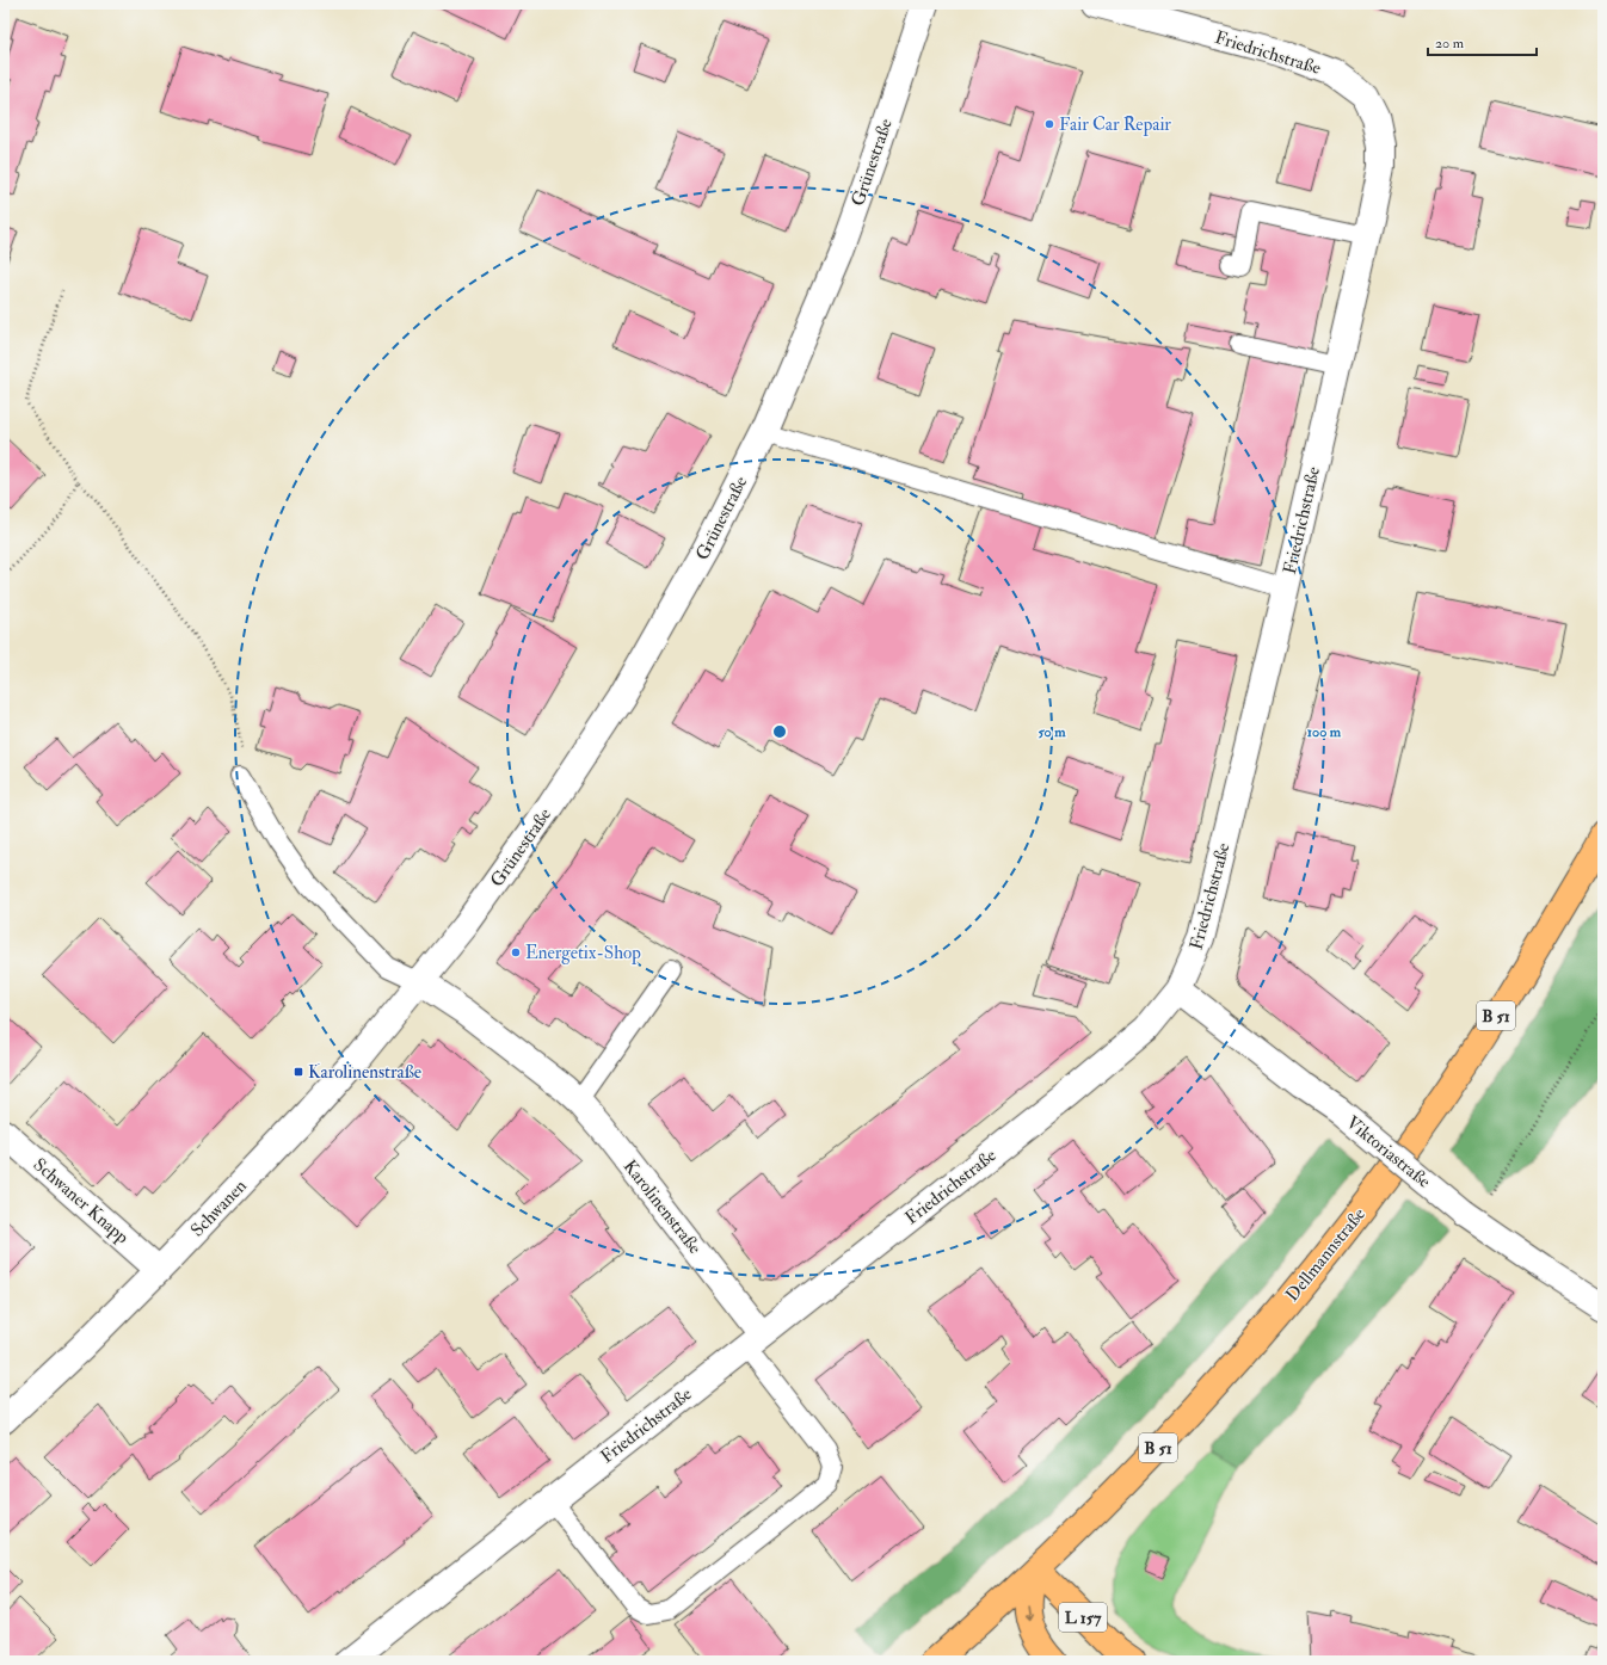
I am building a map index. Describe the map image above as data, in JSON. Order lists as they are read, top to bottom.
{
  "streets": {
    "main road": ["B 51", "Dellmannstraße", "L 157"],
    "street": [
      "Friedrichstraße",
      "Grünestraße",
      "Viktoriastraße",
      "Schwaner Knapp",
      "Karolinenstraße",
      "Schwanen"
    ]
  },
  "crossings": [
    ["Friedrichstraße", "Viktoriastraße"],
    ["Friedrichstraße", "Karolinenstraße"],
    ["Grünestraße", "Karolinenstraße"],
    ["Grünestraße", "Schwanen"],
    ["B 51", "Dellmannstraße"],
    ["B 51", "L 157"],
    ["Schwaner Knapp", "Schwanen"],
    ["Karolinenstraße", "Schwanen"],
    ["Dellmannstraße", "L 157"]
  ],
  "places": {
    "other": ["Fair Car Repair", "Energetix-Shop"],
    "transit": ["Karolinenstraße"]
  },
  "scale_bar": "20 m",
  "rings": ["50 m", "100 m"]
}
